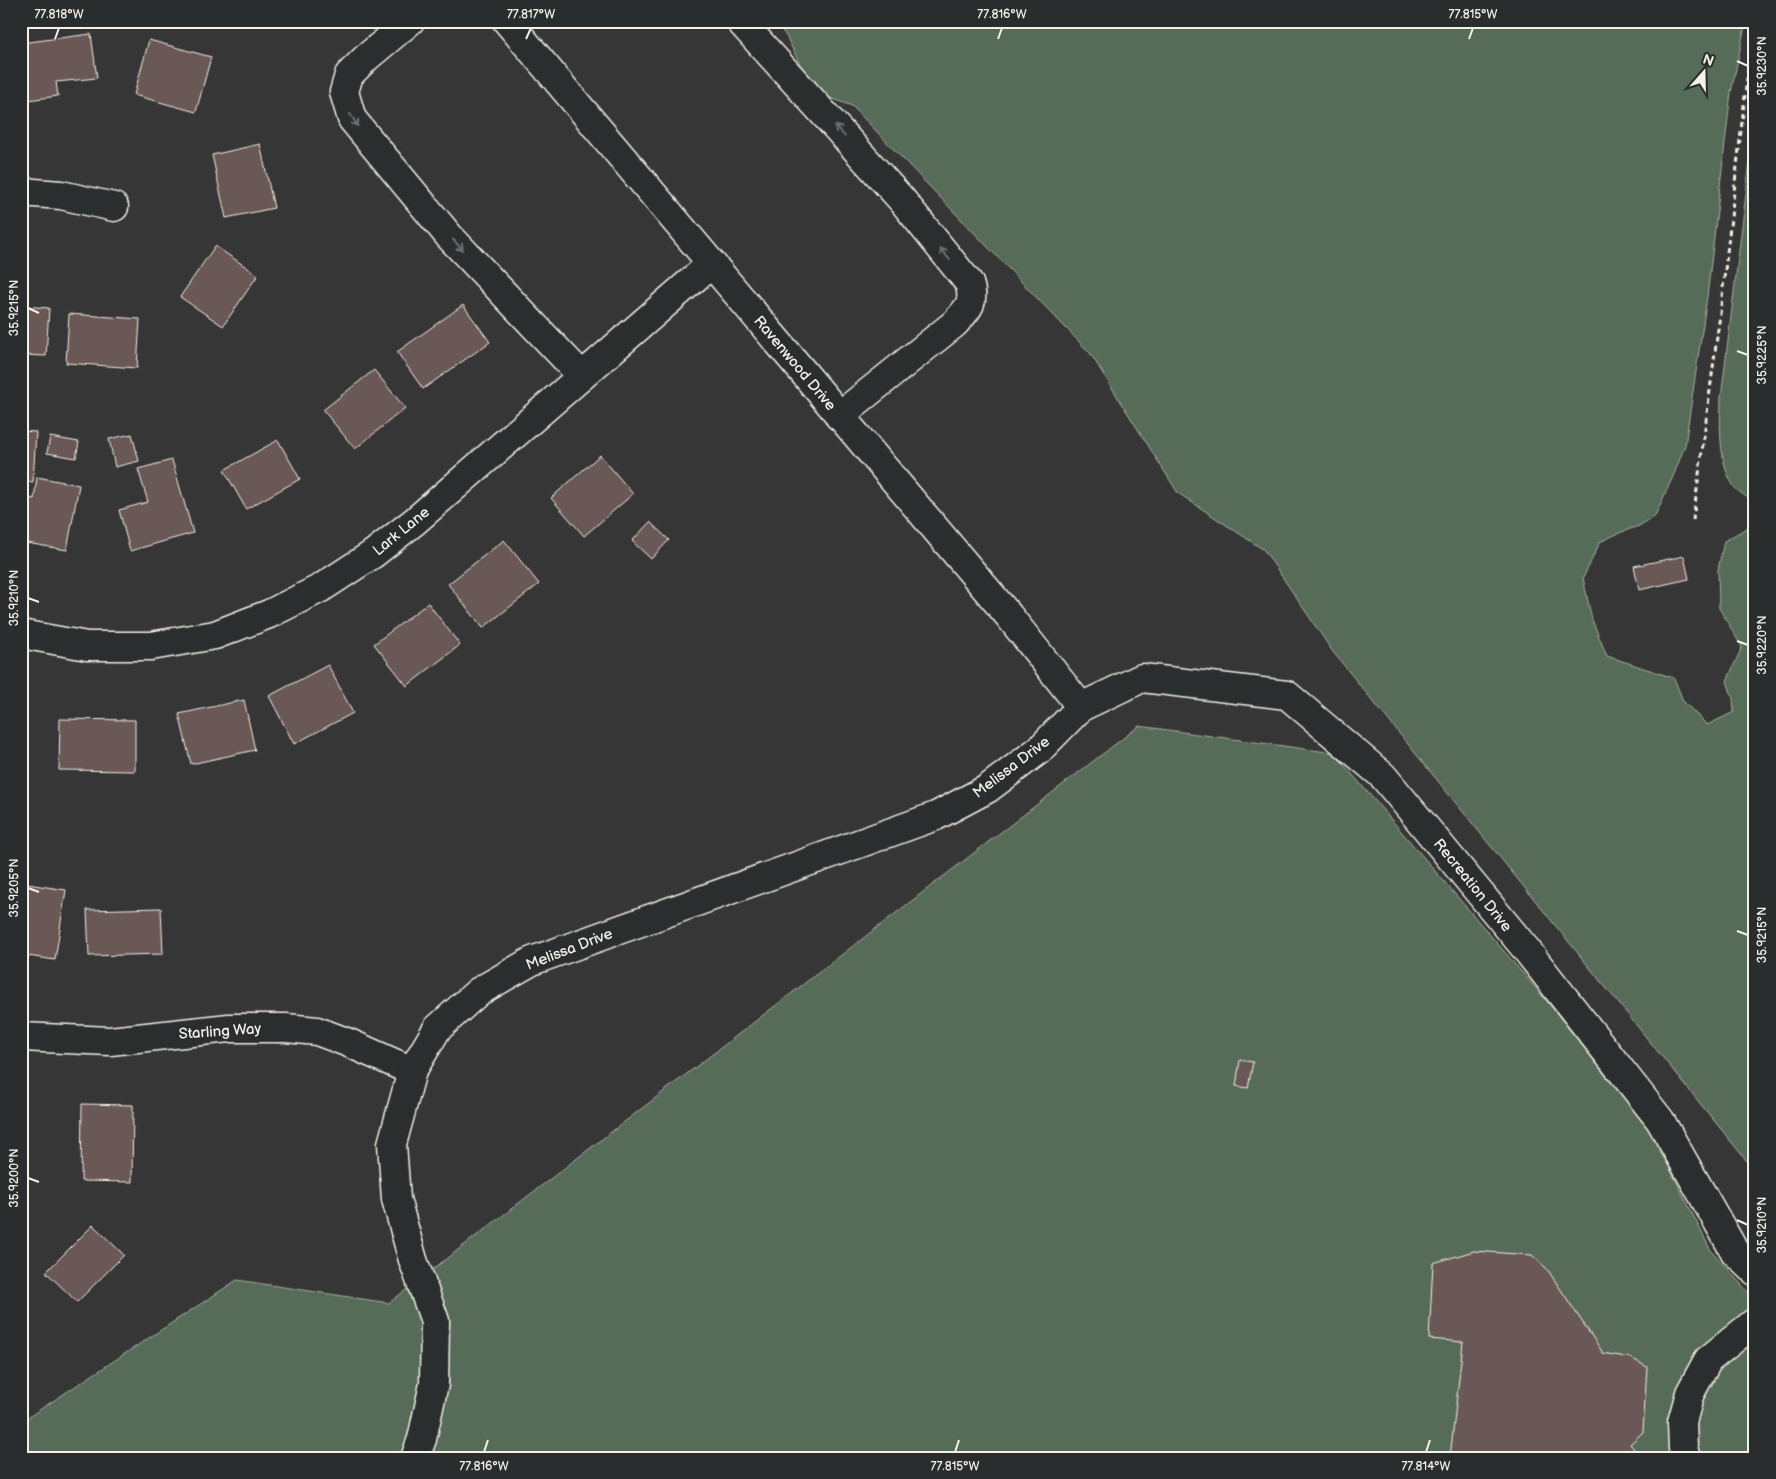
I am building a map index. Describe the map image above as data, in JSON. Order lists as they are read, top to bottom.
{
  "streets": {
    "street": [
      "Ravenwood Drive",
      "Lark Lane",
      "Melissa Drive",
      "Recreation Drive",
      "Starling Way"
    ]
  },
  "crossings": [
    ["Ravenwood Drive", "Lark Lane"],
    ["Ravenwood Drive", "Melissa Drive"],
    ["Ravenwood Drive", "Recreation Drive"],
    ["Melissa Drive", "Recreation Drive"],
    ["Melissa Drive", "Starling Way"]
  ],
  "north": "top",
  "coordinates": [
    "77.818°W",
    "77.817°W",
    "77.816°W",
    "77.815°W",
    "35.9230°N",
    "35.9215°N",
    "35.9225°N",
    "35.9210°N",
    "35.9220°N",
    "35.9205°N",
    "35.9200°N",
    "77.814°W"
  ]
}
